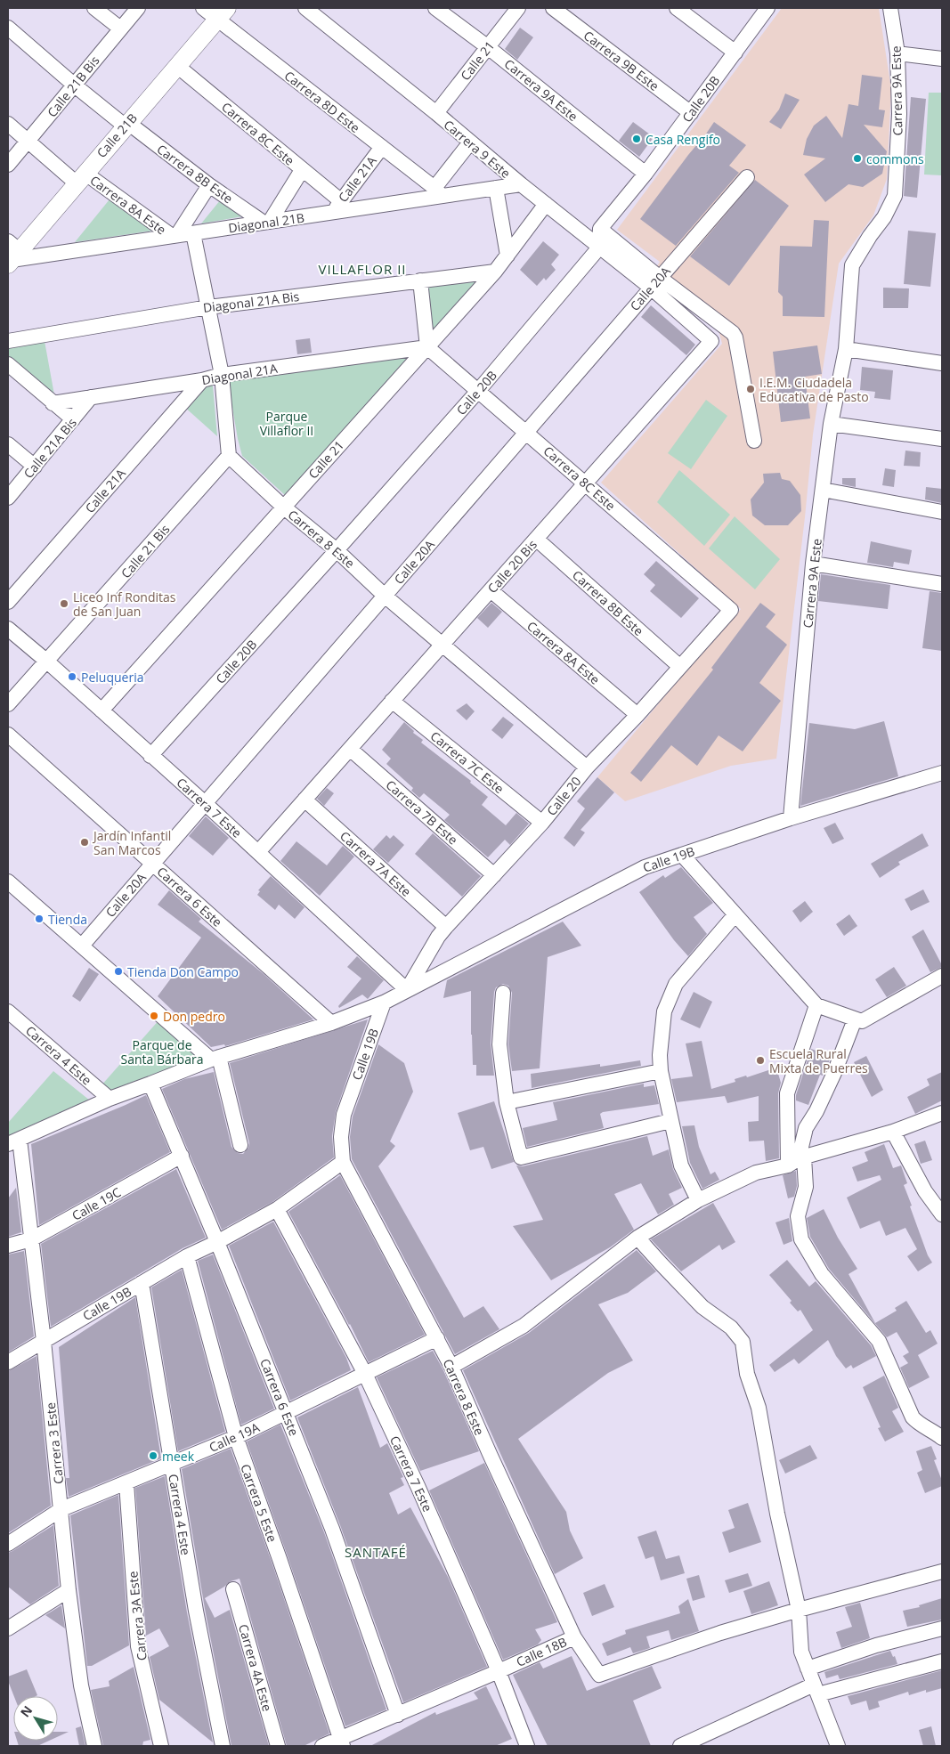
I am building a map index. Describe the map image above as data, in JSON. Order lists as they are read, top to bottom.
{
  "streets": {
    "street": [
      "Calle 21",
      "Carrera 9B Este",
      "Calle 21B Bis",
      "Carrera 9A Este",
      "Calle 20B",
      "Carrera 8D Este",
      "Carrera 8C Este",
      "Calle 21B",
      "Carrera 9 Este",
      "Carrera 8B Este",
      "Calle 21A",
      "Carrera 8A Este",
      "Diagonal 21B",
      "Calle 20A",
      "Diagonal 21A Bis",
      "Diagonal 21A",
      "Calle 21A Bis",
      "Carrera 8 Este",
      "Calle 21 Bis",
      "Calle 20 Bis",
      "Carrera 7C Este",
      "Calle 20",
      "Carrera 7 Este",
      "Carrera 7B Este",
      "Calle 19B",
      "Carrera 7A Este",
      "Carrera 6 Este",
      "Carrera 4 Este",
      "Calle 19C",
      "Calle 19A",
      "Carrera 3 Este",
      "Carrera 5 Este",
      "Carrera 3A Este",
      "Calle 18B",
      "Carrera 4A Este"
    ]
  },
  "crossings": [
    ["Calle 21", "Carrera 9A Este"],
    ["Calle 21", "Carrera 8C Este"],
    ["Calle 21", "Carrera 9 Este"],
    ["Calle 21", "Diagonal 21A Bis"],
    ["Calle 21", "Diagonal 21A"],
    ["Calle 21", "Carrera 8 Este"],
    ["Calle 21", "Carrera 7 Este"],
    ["Carrera 9B Este", "Calle 20B"],
    ["Calle 21B Bis", "Carrera 8B Este"],
    ["Calle 21B Bis", "Carrera 8A Este"],
    ["Carrera 9A Este", "Calle 20B"],
    ["Carrera 9A Este", "Calle 19B"],
    ["Calle 20B", "Carrera 8C Este"],
    ["Calle 20B", "Carrera 9 Este"],
    ["Calle 20B", "Carrera 8 Este"],
    ["Calle 20B", "Carrera 7 Este"],
    ["Carrera 8D Este", "Calle 21B"],
    ["Carrera 8D Este", "Calle 21A"],
    ["Carrera 8D Este", "Diagonal 21B"],
    ["Carrera 8C Este", "Calle 21B"],
    ["Carrera 8C Este", "Calle 21A"],
    ["Carrera 8C Este", "Diagonal 21B"],
    ["Carrera 8C Este", "Calle 20A"],
    ["Carrera 8C Este", "Diagonal 21A"],
    ["Carrera 8C Este", "Calle 20 Bis"],
    ["Carrera 8C Este", "Calle 20"],
    ["Calle 21B", "Carrera 8B Este"],
    ["Calle 21B", "Carrera 8A Este"],
    ["Calle 21B", "Diagonal 21B"],
    ["Carrera 9 Este", "Diagonal 21B"],
    ["Carrera 9 Este", "Calle 20A"],
    ["Carrera 9 Este", "Calle 20 Bis"],
    ["Carrera 8B Este", "Diagonal 21B"],
    ["Carrera 8B Este", "Calle 20 Bis"],
    ["Carrera 8B Este", "Calle 20"],
    ["Calle 21A", "Diagonal 21B"],
    ["Calle 21A", "Diagonal 21A"],
    ["Carrera 8A Este", "Diagonal 21B"],
    ["Carrera 8A Este", "Calle 20 Bis"],
    ["Carrera 8A Este", "Calle 20"],
    ["Calle 20A", "Carrera 8 Este"],
    ["Calle 20A", "Calle 20 Bis"],
    ["Calle 20A", "Carrera 7 Este"],
    ["Calle 20A", "Carrera 6 Este"],
    ["Diagonal 21A", "Calle 21A Bis"],
    ["Carrera 8 Este", "Calle 21 Bis"],
    ["Carrera 8 Este", "Calle 20 Bis"],
    ["Carrera 8 Este", "Calle 20"],
    ["Carrera 8 Este", "Calle 19B"],
    ["Carrera 8 Este", "Calle 19A"],
    ["Carrera 8 Este", "Calle 18B"],
    ["Calle 21 Bis", "Carrera 7 Este"],
    ["Calle 20 Bis", "Carrera 7C Este"],
    ["Calle 20 Bis", "Carrera 7 Este"],
    ["Calle 20 Bis", "Carrera 7B Este"],
    ["Calle 20 Bis", "Carrera 7A Este"],
    ["Carrera 7C Este", "Calle 20"],
    ["Calle 20", "Carrera 7 Este"],
    ["Calle 20", "Carrera 7B Este"],
    ["Calle 20", "Calle 19B"],
    ["Calle 20", "Carrera 7A Este"],
    ["Carrera 7 Este", "Calle 19B"],
    ["Carrera 7 Este", "Calle 19A"],
    ["Carrera 7 Este", "Calle 18B"],
    ["Calle 19B", "Carrera 6 Este"],
    ["Calle 19B", "Carrera 4 Este"],
    ["Calle 19B", "Carrera 3 Este"],
    ["Calle 19B", "Carrera 5 Este"],
    ["Carrera 6 Este", "Calle 19C"],
    ["Carrera 6 Este", "Calle 19A"],
    ["Carrera 6 Este", "Calle 18B"],
    ["Carrera 4 Este", "Calle 19A"],
    ["Calle 19C", "Carrera 3 Este"],
    ["Calle 19A", "Carrera 3 Este"],
    ["Calle 19A", "Carrera 5 Este"],
    ["Calle 19A", "Carrera 3A Este"],
    ["Carrera 5 Este", "Calle 18B"]
  ],
  "districts": ["VILLAFLOR II", "SANTAFÉ"],
  "parks": ["Parque Villaflor II", "Parque de Santa Bárbara"],
  "places": [
    "Casa Rengifo",
    "commons",
    "I.E.M. Ciudadela Educativa de Pasto",
    "Liceo Inf Ronditas de San Juan",
    "Peluqueria",
    "Jardín Infantil San Marcos",
    "Tienda",
    "Tienda Don Campo",
    "Don pedro",
    "Escuela Rural Mixta de Puerres",
    "meek"
  ],
  "north": "top left"
}
